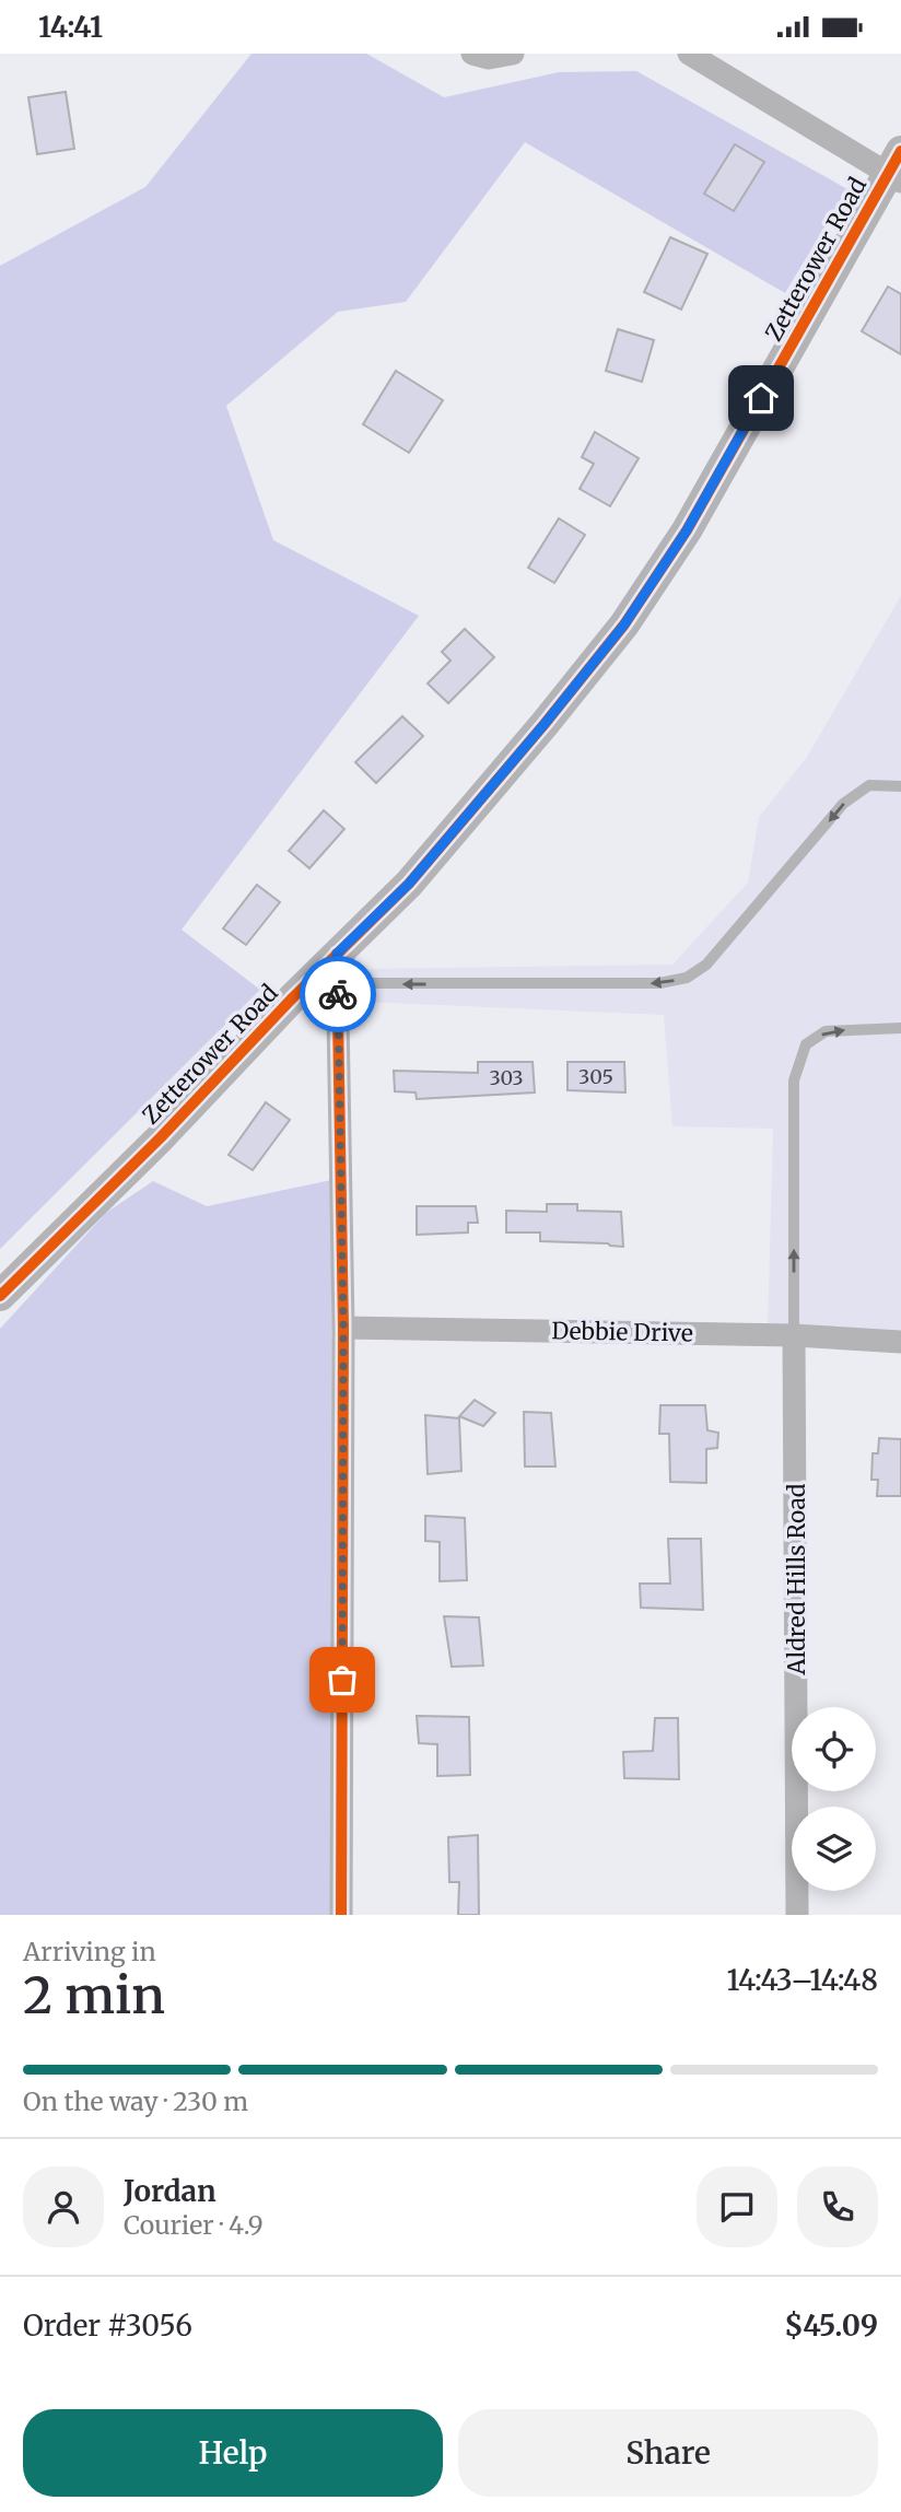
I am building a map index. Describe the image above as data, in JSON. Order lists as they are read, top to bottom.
{
  "streets": {
    "street": ["Zetterower Road", "Debbie Drive", "Aldred Hills Road"]
  },
  "crossings": [
    ["Debbie Drive", "Aldred Hills Road"]
  ],
  "house_numbers": ["305", "303"],
  "page": {
    "status": "14:41",
    "heading": ["2 min", "Arriving in", "14:43–14:48"],
    "panel": [
      "Jordan",
      "Courier · 4.9",
      "Order #3056",
      "$45.09"
    ],
    "bar": "On the way · 230 m",
    "buttons": ["Help", "Share"]
  }
}
